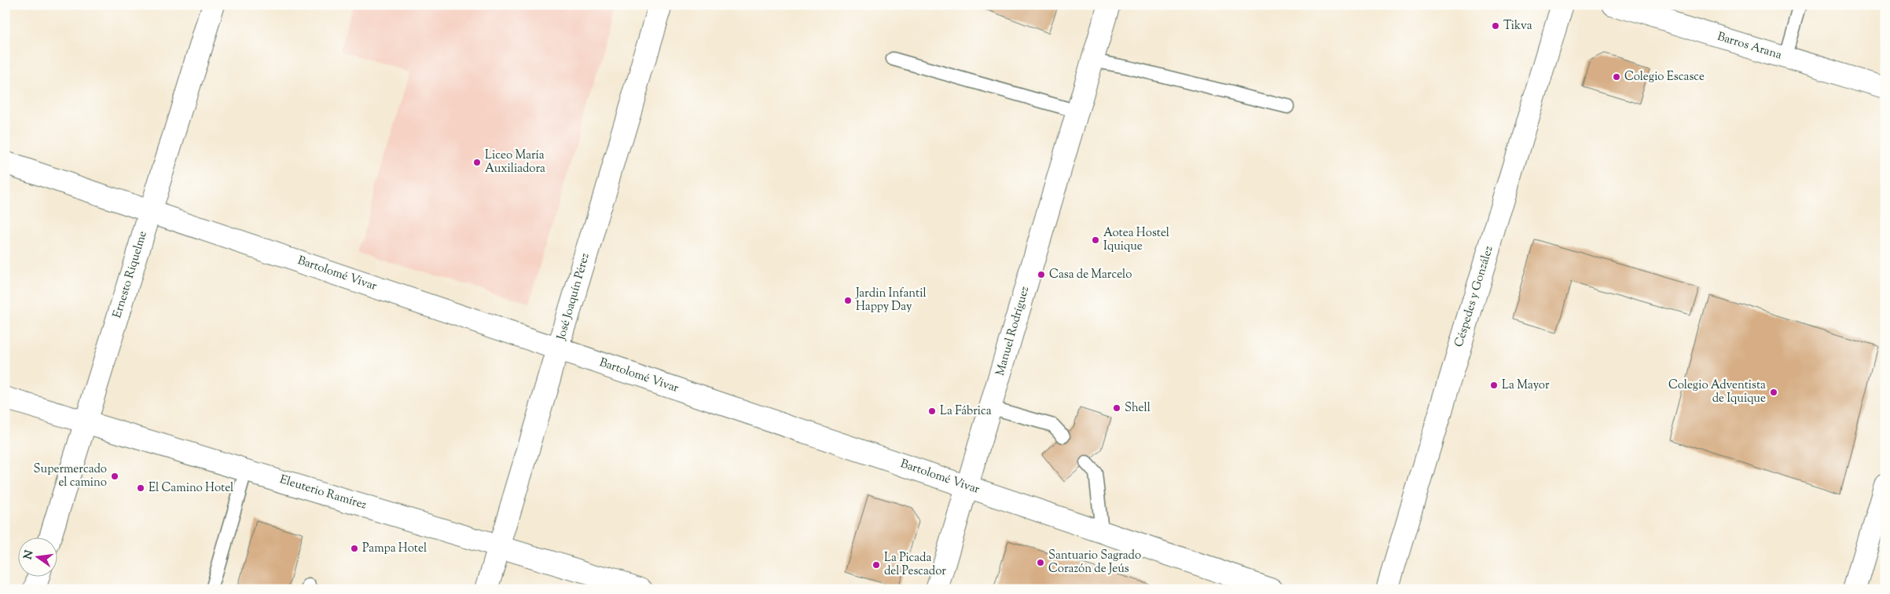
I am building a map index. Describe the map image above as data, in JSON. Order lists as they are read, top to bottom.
{
  "streets": {
    "street": [
      "Barros Arana",
      "Bartolomé Vivar",
      "Ernesto Riquelme",
      "José Joaquín Pérez",
      "Céspedes y González",
      "Manuel Rodríguez",
      "Eleuterio Ramírez"
    ]
  },
  "crossings": [
    ["Bartolomé Vivar", "Ernesto Riquelme"],
    ["Bartolomé Vivar", "José Joaquín Pérez"],
    ["Bartolomé Vivar", "Manuel Rodríguez"],
    ["Ernesto Riquelme", "Eleuterio Ramírez"],
    ["José Joaquín Pérez", "Eleuterio Ramírez"]
  ],
  "places": [
    "Tikva",
    "Colegio Escasce",
    "Liceo María Auxiliadora",
    "Aotea Hostel Iquique",
    "Casa de Marcelo",
    "Jardin Infantil Happy Day",
    "La Mayor",
    "Colegio Adventista de Iquique",
    "Shell",
    "La Fábrica",
    "Supermercado el camino",
    "El Camino Hotel",
    "Pampa Hotel",
    "Santuario Sagrado Corazón de Jeús",
    "La Picada del Pescador"
  ],
  "north": "left"
}
